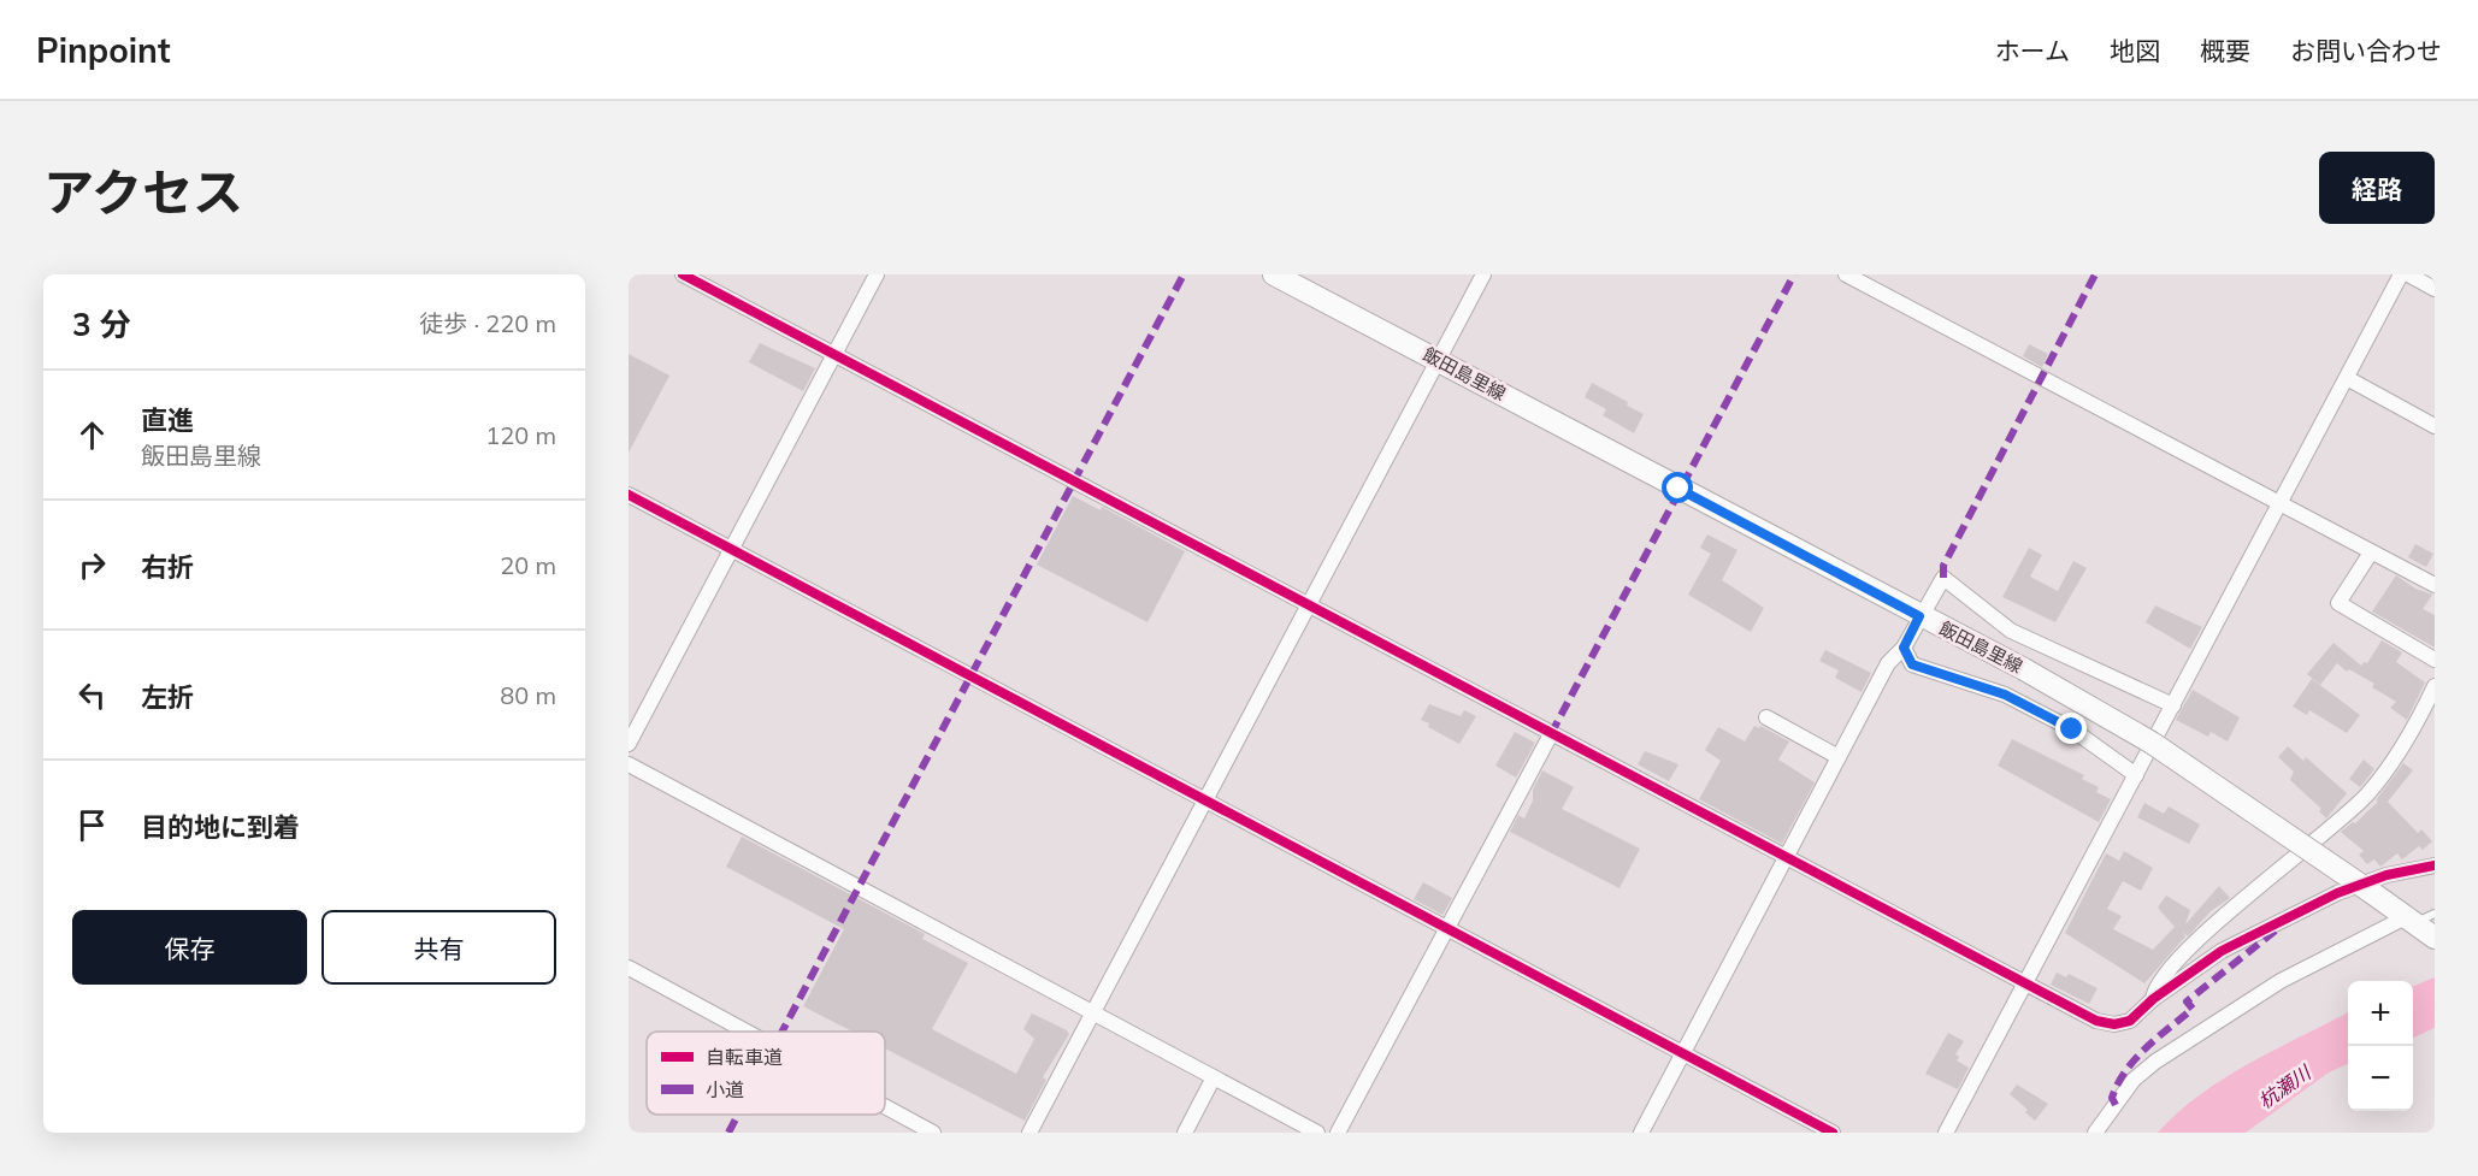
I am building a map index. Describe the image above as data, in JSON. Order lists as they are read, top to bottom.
{
  "streets": {
    "main road": ["飯田島里線"]
  },
  "water": ["杭瀬川"],
  "legend": ["自転車道", "小道"],
  "page": {
    "header": "Pinpoint",
    "nav": [
      "ホーム",
      "地図",
      "概要",
      "お問い合わせ"
    ],
    "title": "アクセス",
    "buttons": [
      "経路",
      ["保存", "共有"]
    ],
    "heading": ["3 分", "徒歩 · 220 m"],
    "list": [
      ["直進", "飯田島里線", "120 m"],
      ["右折", "20 m"],
      ["左折", "80 m"],
      "目的地に到着"
    ],
    "map_buttons": ["+", "−"]
  }
}
